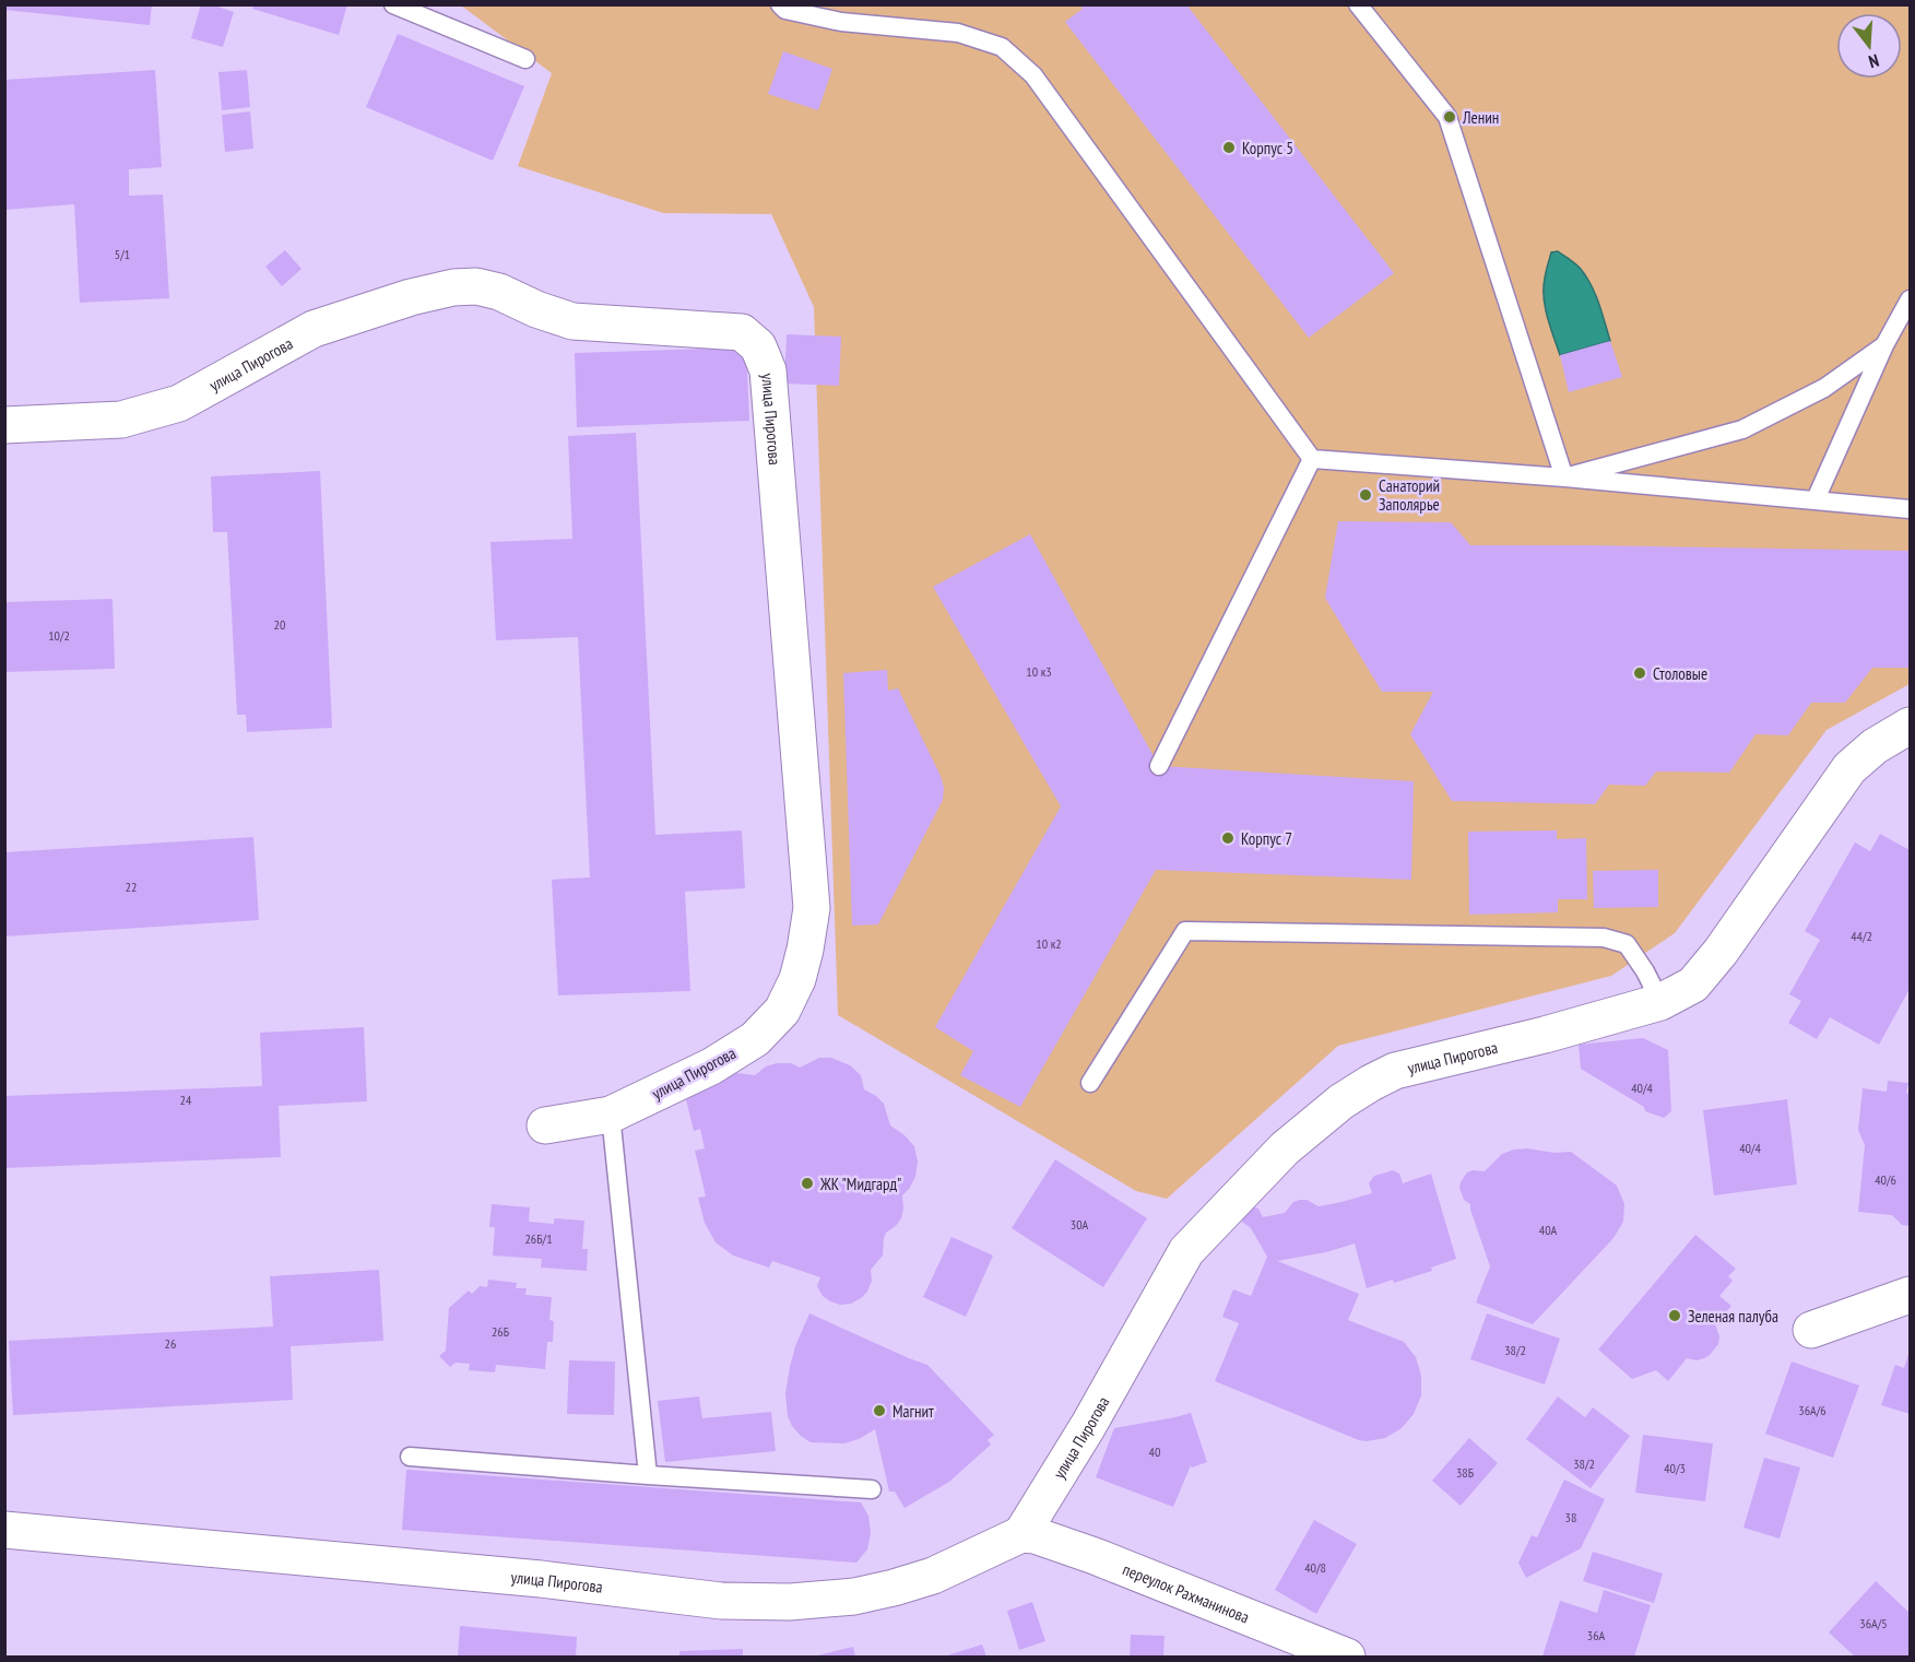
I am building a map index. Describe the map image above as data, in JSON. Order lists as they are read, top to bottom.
{
  "streets": {
    "street": ["улица Пирогова", "переулок Рахманинова"]
  },
  "crossings": [
    ["улица Пирогова", "переулок Рахманинова"]
  ],
  "places": [
    "Ленин",
    "Корпус 5",
    "Санаторий Заполярье",
    "Столовые",
    "Корпус 7",
    "ЖК \"Мидгард\"",
    "Зеленая палуба",
    "Магнит"
  ],
  "house_numbers": [
    "5/1",
    "20",
    "10/2",
    "10 к3",
    "22",
    "44/2",
    "10 к2",
    "40/4",
    "24",
    "40/4",
    "40/6",
    "30А",
    "40А",
    "26Б/1",
    "26Б",
    "26",
    "38/2",
    "36А/6",
    "40",
    "38/2",
    "40/3",
    "38Б",
    "38",
    "40/8",
    "36А/5",
    "36А"
  ],
  "north": "bottom"
}
